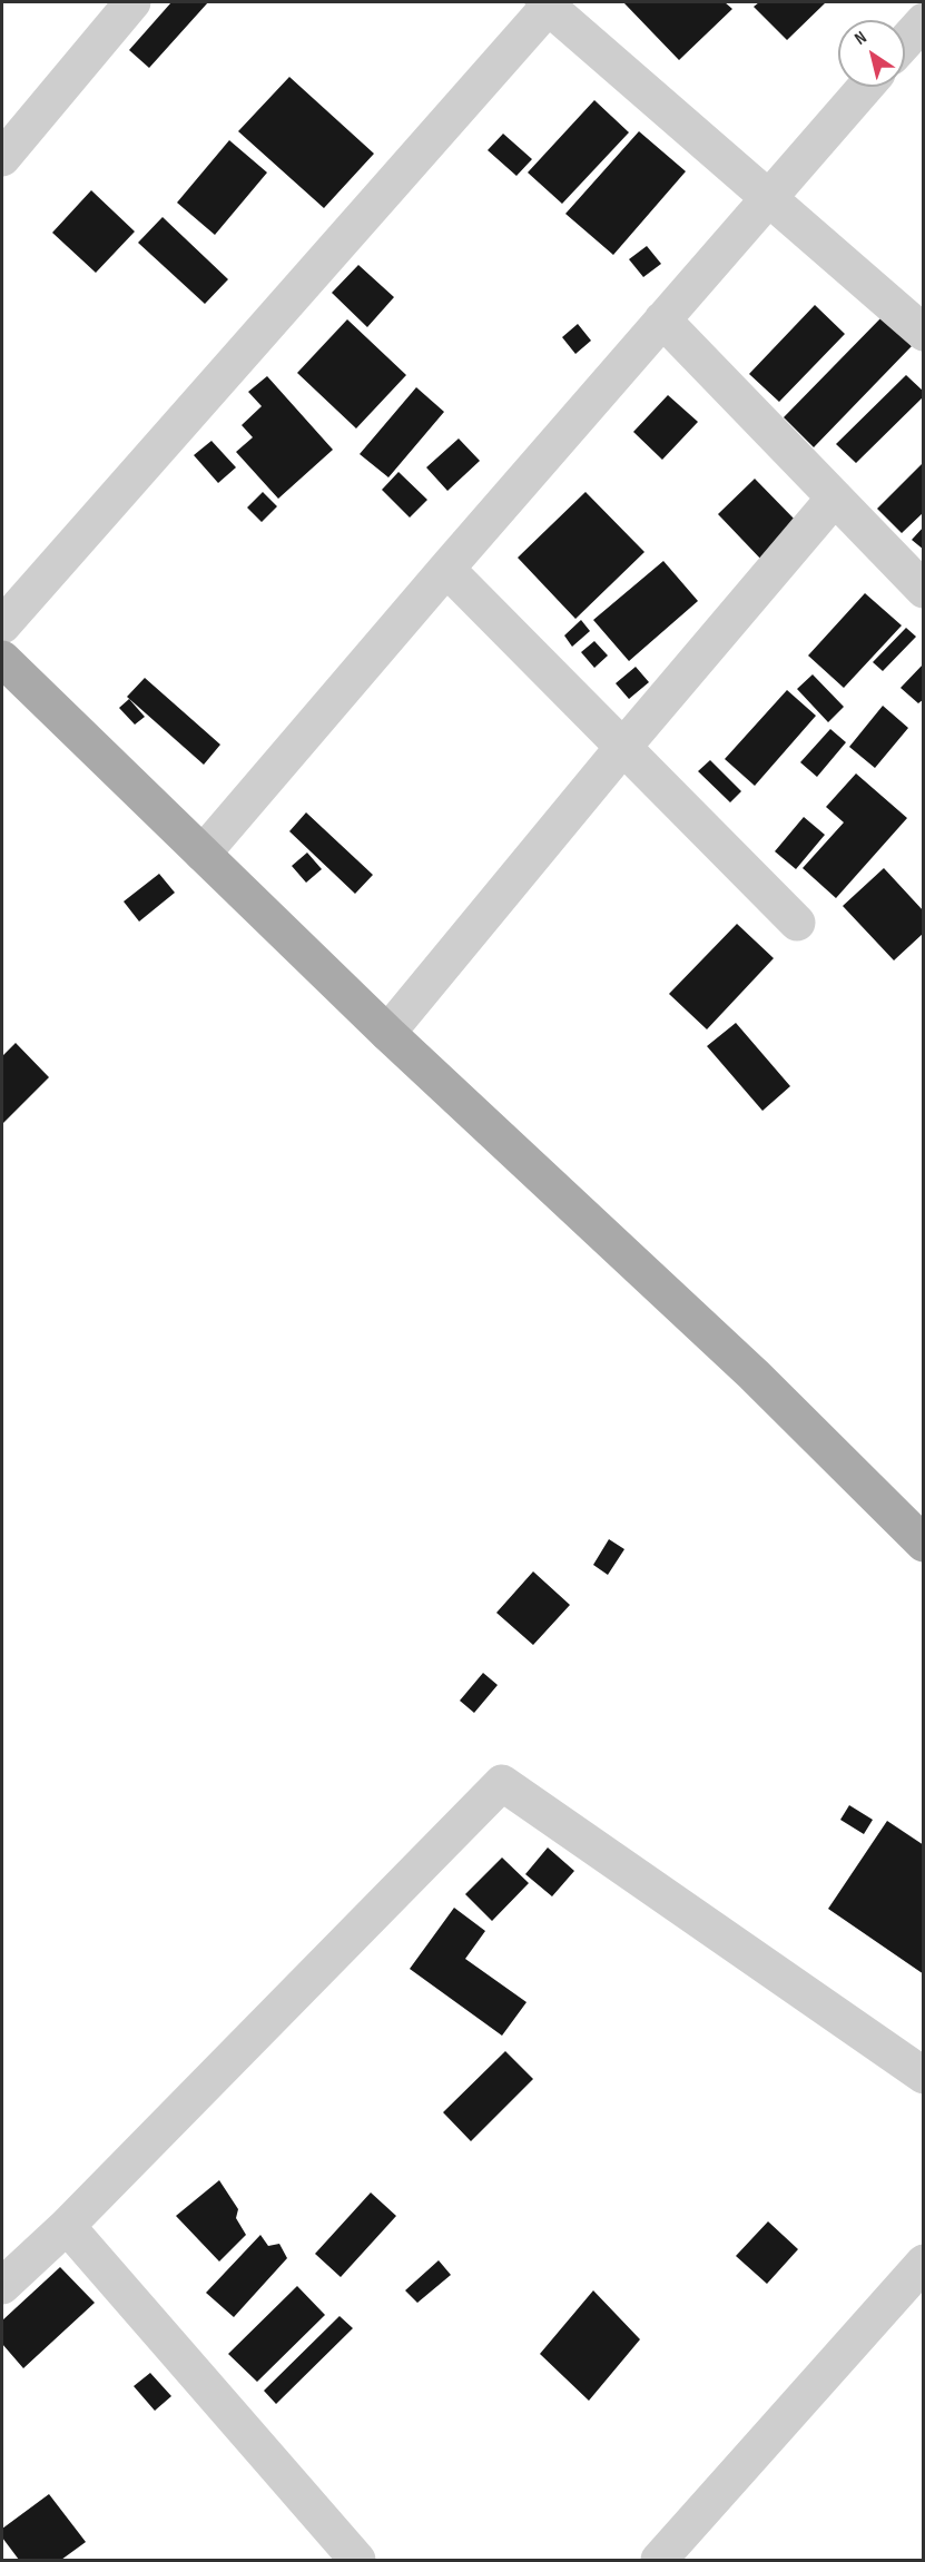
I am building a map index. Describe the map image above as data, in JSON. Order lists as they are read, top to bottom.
{
  "north": "top left"
}
